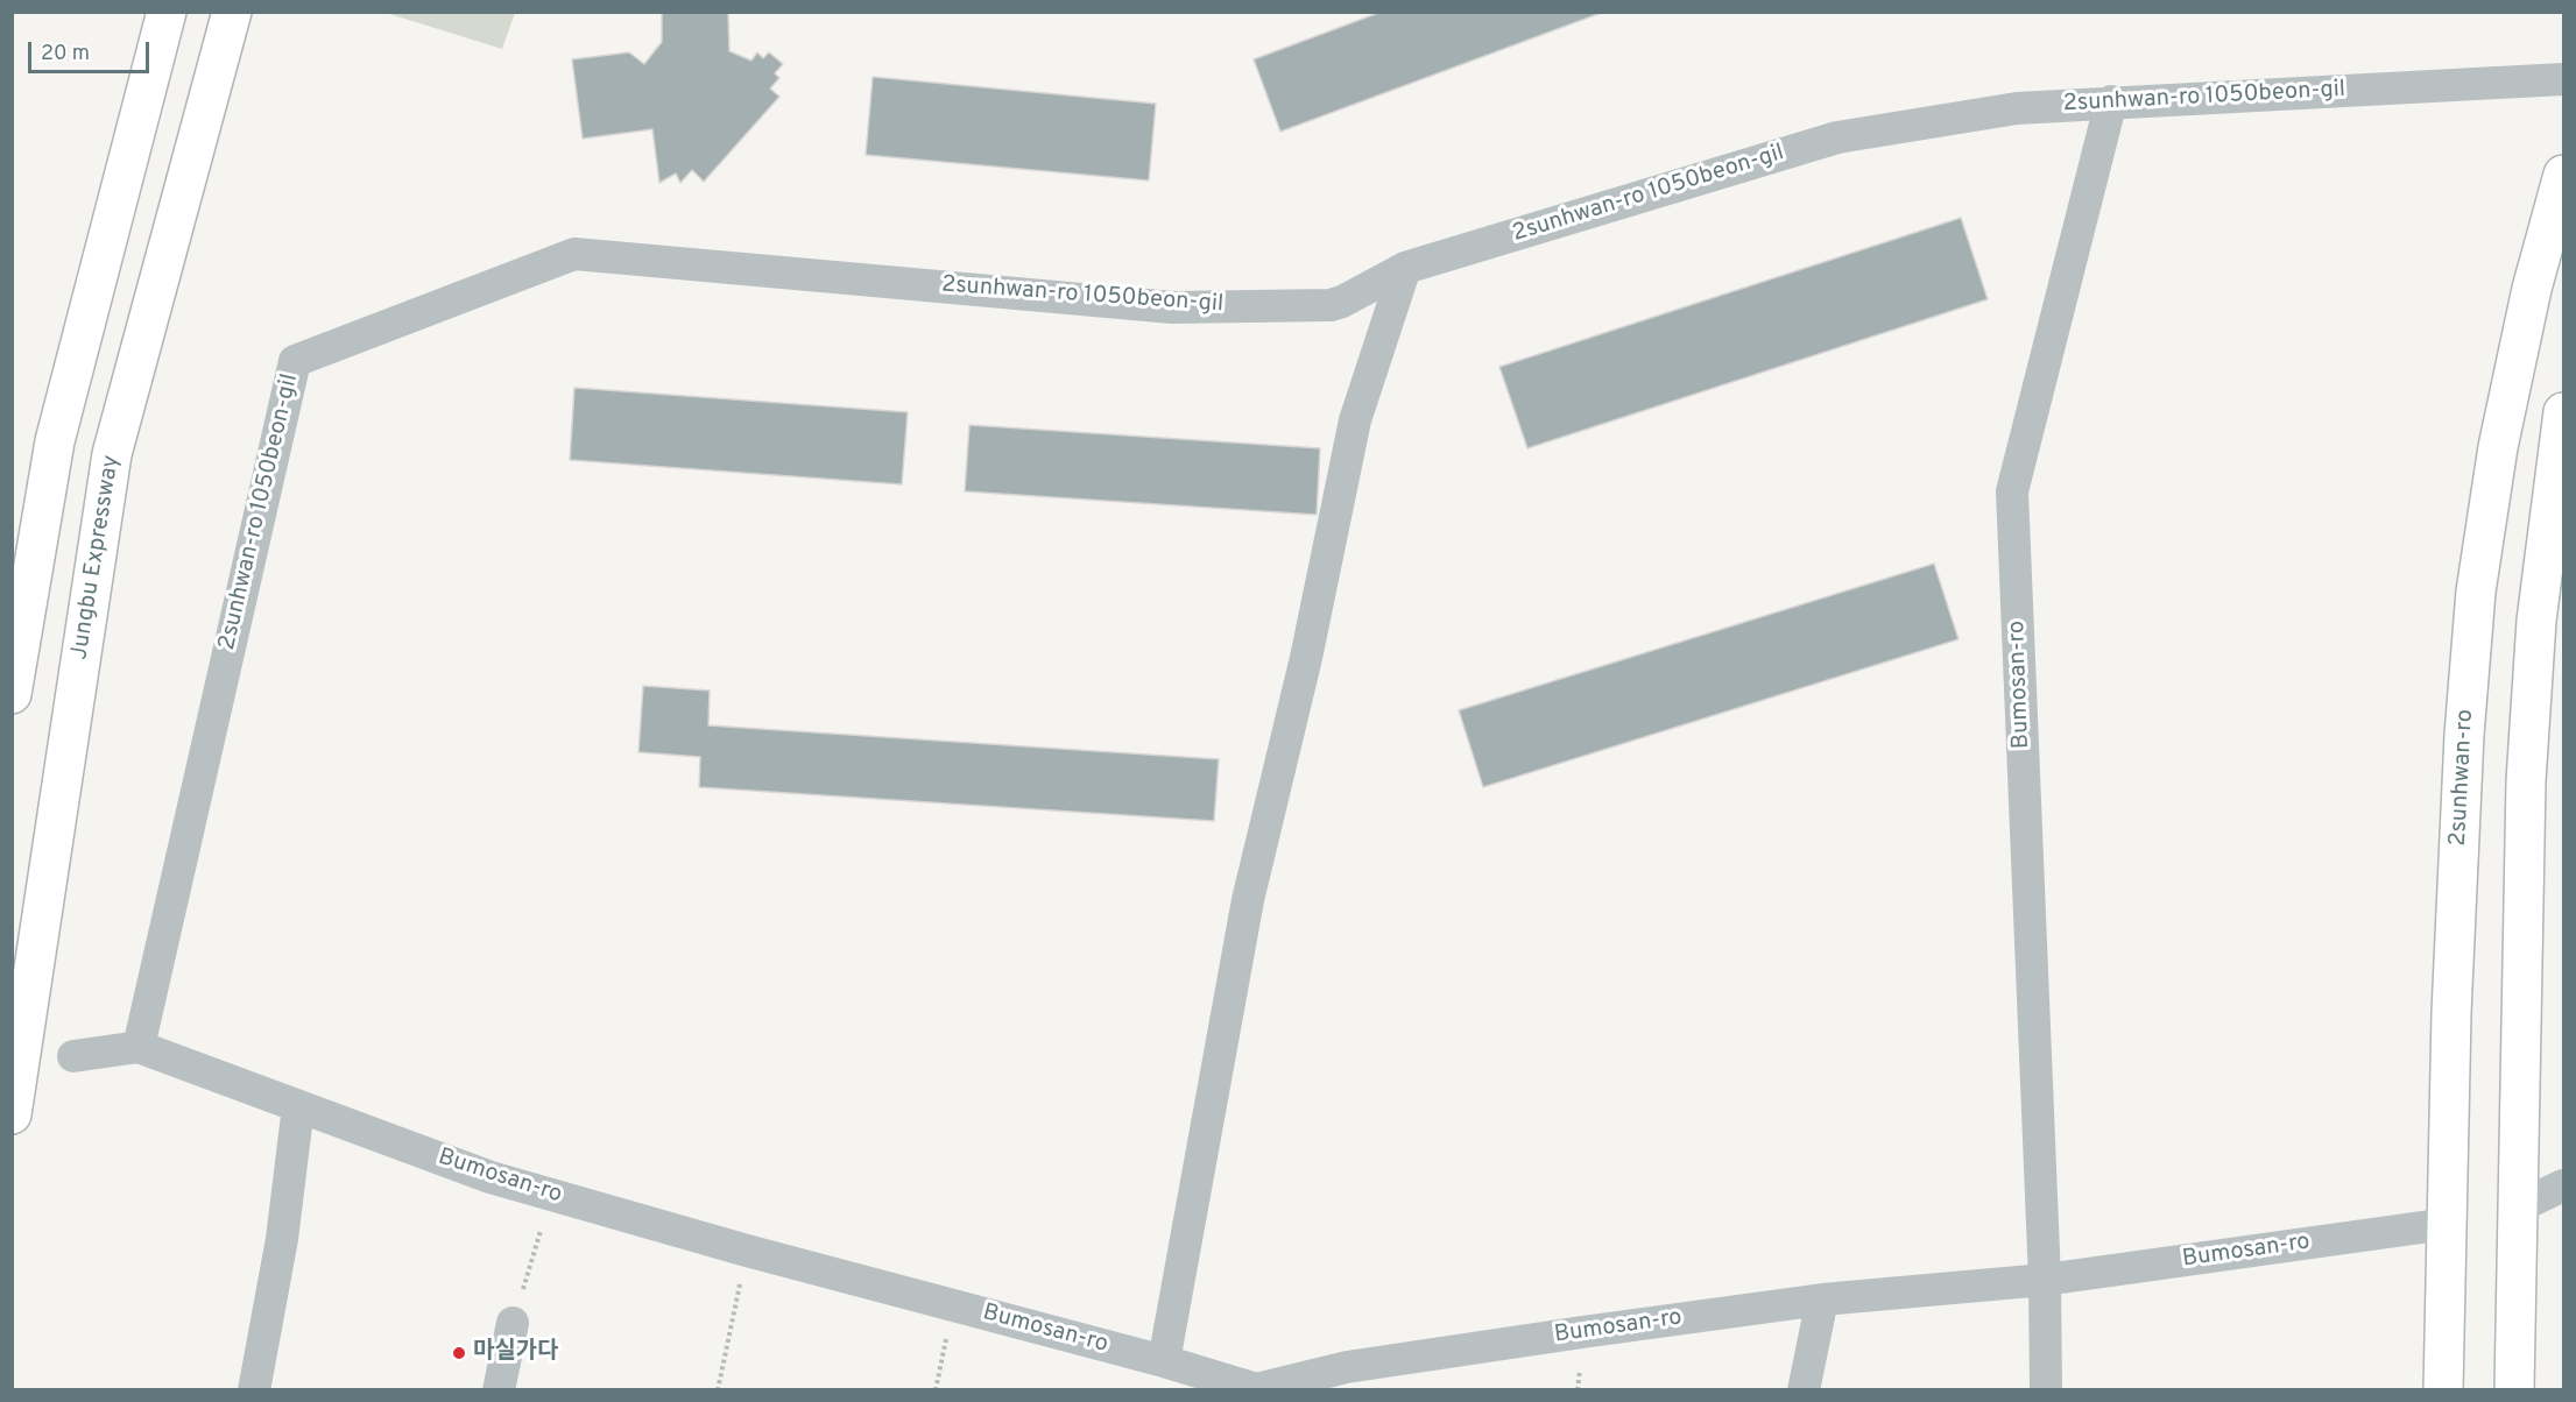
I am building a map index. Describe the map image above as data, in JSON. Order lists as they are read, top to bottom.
{
  "streets": {
    "main road": ["Jungbu Expressway", "2sunhwan-ro"],
    "street": ["2sunhwan-ro 1050beon-gil", "Bumosan-ro"]
  },
  "crossings": [
    ["2sunhwan-ro 1050beon-gil", "Bumosan-ro"],
    ["Bumosan-ro", "2sunhwan-ro"]
  ],
  "places": ["마실가다"],
  "scale_bar": "20 m"
}
